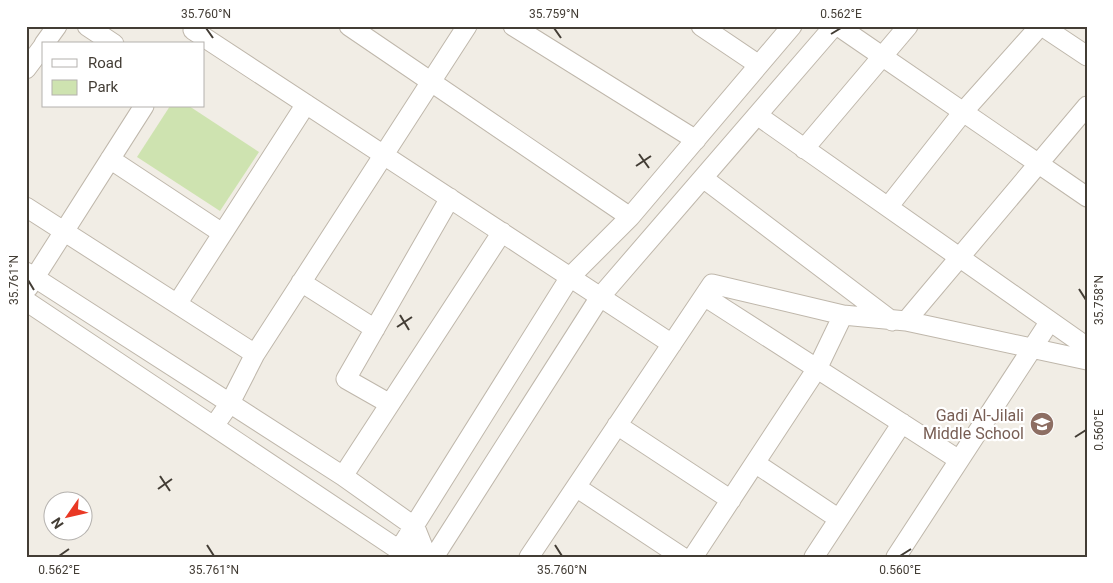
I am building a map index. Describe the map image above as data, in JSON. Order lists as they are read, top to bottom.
{
  "places": {
    "school or university": ["Gadi Al-Jilali Middle School"]
  },
  "legend": ["Road", "Park"],
  "north": "bottom left",
  "coordinates": [
    "35.760°N",
    "35.759°N",
    "0.562°E",
    "35.761°N",
    "35.758°N",
    "0.560°E"
  ]
}
